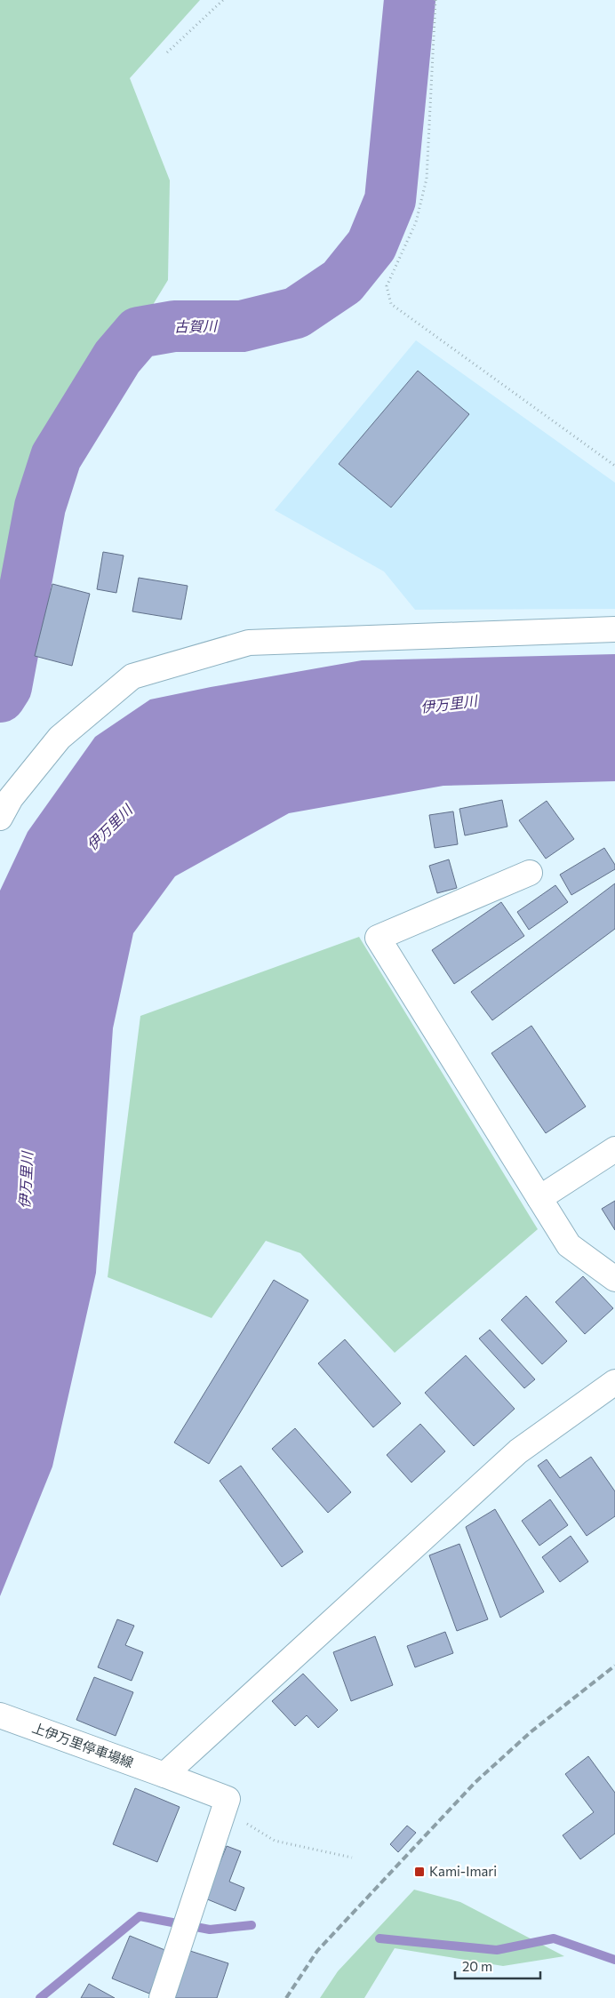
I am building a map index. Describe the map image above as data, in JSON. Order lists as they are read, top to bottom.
{
  "streets": {
    "street": ["上伊万里停車場線"]
  },
  "water": ["古賀川", "伊万里川"],
  "places": {
    "transit": ["Kami-Imari"]
  },
  "scale_bar": "20 m"
}
